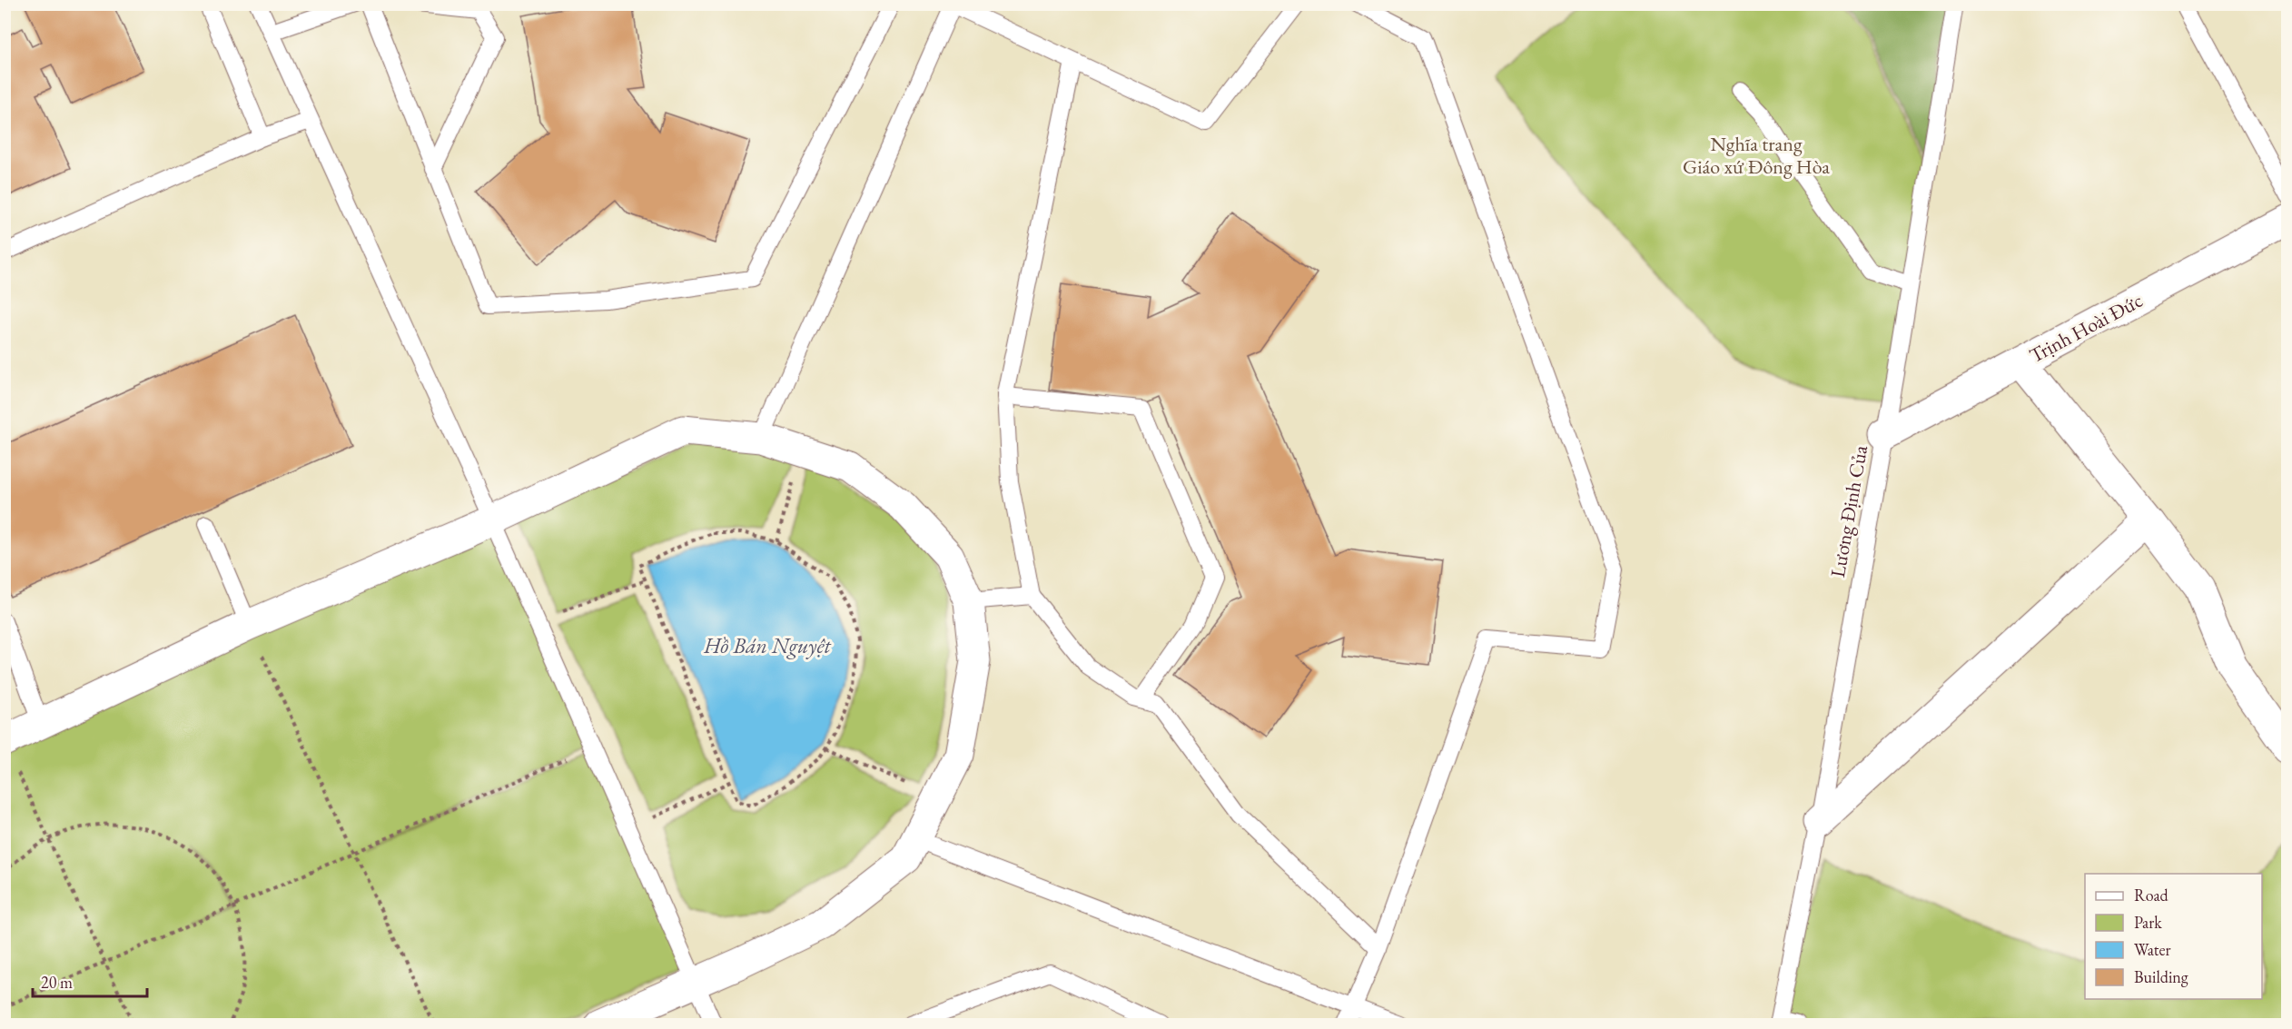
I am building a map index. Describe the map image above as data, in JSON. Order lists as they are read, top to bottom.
{
  "streets": {
    "street": ["Trịnh Hoài Đức"],
    "lane": ["Lương Định Của"]
  },
  "crossings": [
    ["Trịnh Hoài Đức", "Lương Định Của"]
  ],
  "water": ["Hồ Bán Nguyệt"],
  "parks": ["Nghĩa trang Giáo xứ Đông Hòa"],
  "legend": [
    "Road",
    "Park",
    "Water",
    "Building"
  ],
  "scale_bar": "20 m"
}
